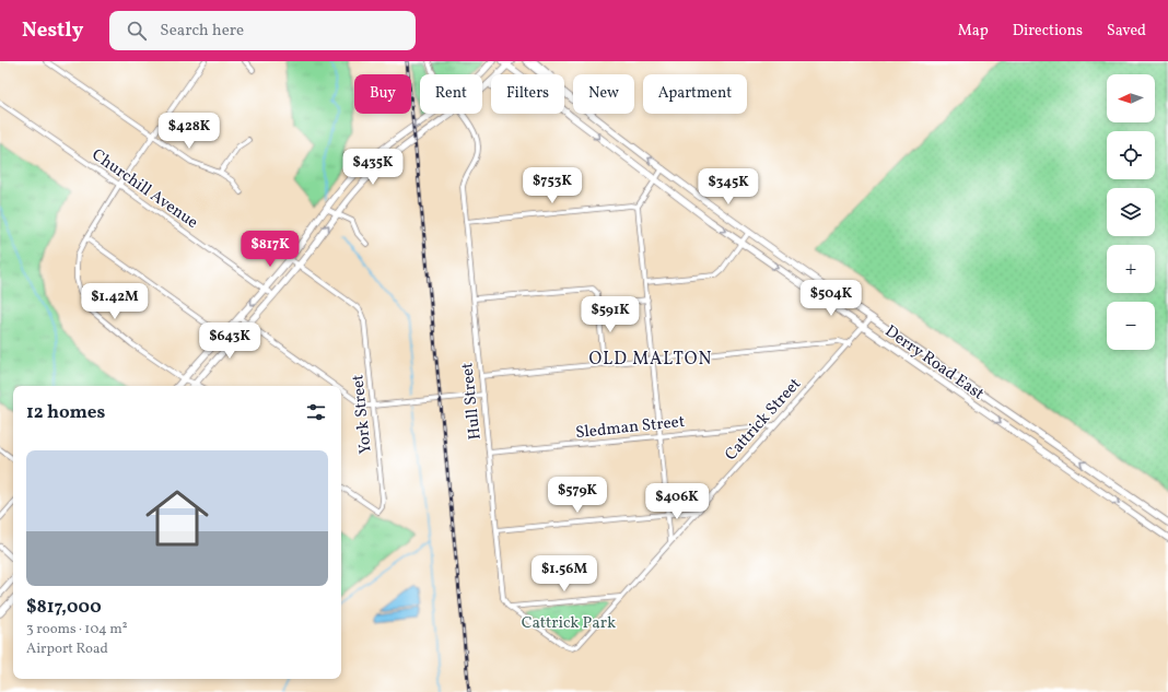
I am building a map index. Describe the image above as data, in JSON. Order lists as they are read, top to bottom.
{
  "streets": {
    "main road": ["Derry Road East"],
    "street": [
      "Churchill Avenue",
      "Hull Street",
      "York Street",
      "Cattrick Street",
      "Sledman Street"
    ]
  },
  "crossings": [
    ["Derry Road East", "Cattrick Street"],
    ["Hull Street", "Sledman Street"],
    ["Cattrick Street", "Sledman Street"]
  ],
  "districts": ["OLD MALTON"],
  "parks": ["Cattrick Park"],
  "north": "left",
  "page": {
    "header": "Nestly",
    "search": "Search here",
    "nav": ["Map", "Directions", "Saved"],
    "map_buttons": ["+", "−"],
    "chip": [
      "Buy",
      "Rent",
      "Filters",
      "New",
      "Apartment"
    ],
    "price": [
      "$428K",
      "$435K",
      "$753K",
      "$345K",
      "$817K",
      "$504K",
      "$1.42M",
      "$591K",
      "$643K",
      "$579K",
      "$406K",
      "$1.56M"
    ],
    "heading": "12 homes",
    "list": [
      {
        "name": "$817,000",
        "note": "3 rooms · 104 m² · Airport Road"
      }
    ]
  }
}
